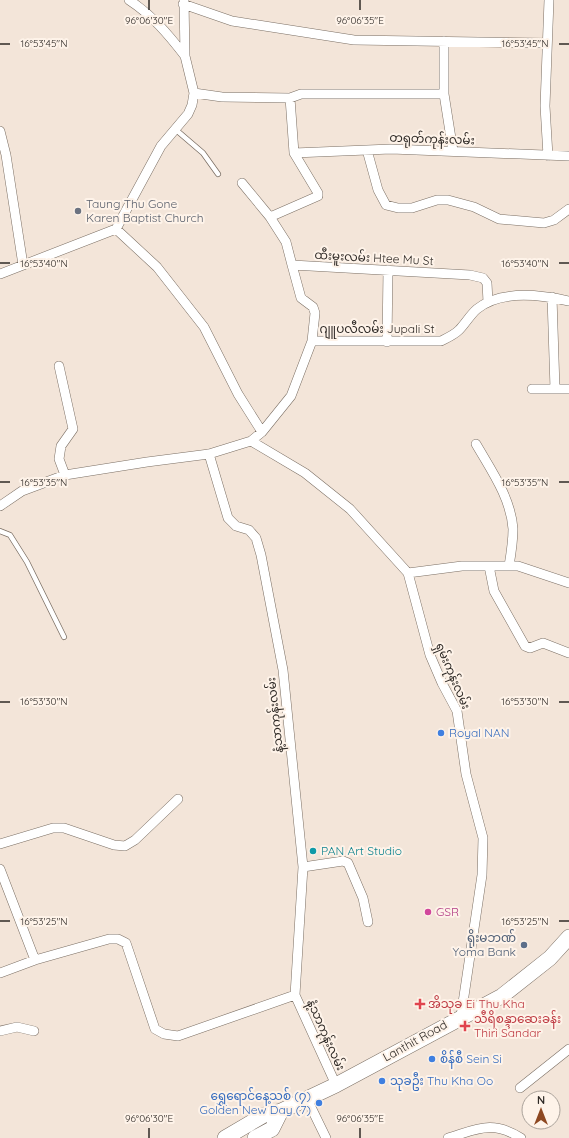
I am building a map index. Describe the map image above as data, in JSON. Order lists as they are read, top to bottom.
{
  "streets": {
    "main road": ["Lanthit Road"],
    "street": [
      "တရုတ်ကုန်းလမ်း",
      "ထီးမူးလမ်း Htee Mu St",
      "ဂျူပလီလမ်း Jupali St",
      "ရှမ်းကုန်းလမ်း",
      "နံ့သာကုန်းလမ်း"
    ]
  },
  "crossings": [
    ["ထီးမူးလမ်း Htee Mu St", "ဂျူပလီလမ်း Jupali St"],
    ["ရှမ်းကုန်းလမ်း", "Lanthit Road"],
    ["နံ့သာကုန်းလမ်း", "Lanthit Road"]
  ],
  "places": {
    "other": [
      "Taung Thu Gone Karen Baptist Church",
      "Royal NAN",
      "PAN Art Studio",
      "GSR",
      "ရိုးမဘဏ် Yoma Bank",
      "စိန်စီ Sein Si",
      "သုခဦး Thu Kha Oo",
      "ရွှေရောင်နေ့သစ် (၇) Golden New Day (7)"
    ],
    "health": ["အိသုခ Ei Thu Kha", "သီရိစန္ဒာဆေးခန်း Thiri Sandar"]
  },
  "north": "top",
  "coordinates": [
    "96°06'30\"E",
    "96°06'35\"E",
    "16°53'45\"N",
    "16°53'40\"N",
    "16°53'35\"N",
    "16°53'30\"N",
    "16°53'25\"N"
  ]
}
